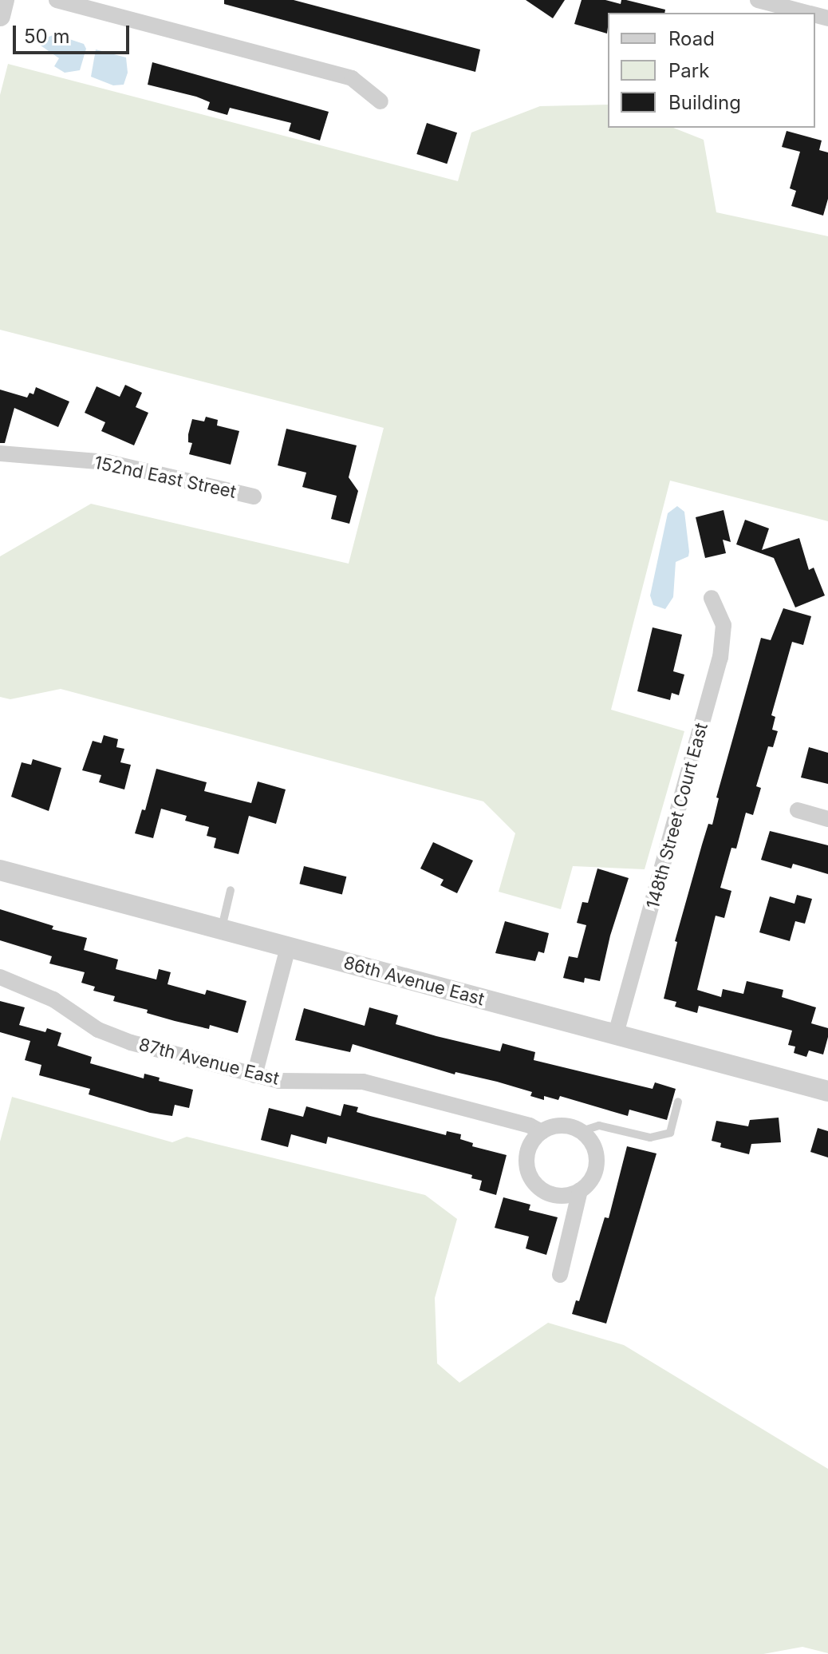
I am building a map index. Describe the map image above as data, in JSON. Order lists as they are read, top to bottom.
{
  "streets": {
    "street": [
      "152nd East Street",
      "148th Street Court East",
      "86th Avenue East",
      "87th Avenue East"
    ]
  },
  "crossings": [
    ["148th Street Court East", "86th Avenue East"]
  ],
  "legend": ["Road", "Park", "Building"],
  "scale_bar": "50 m"
}
